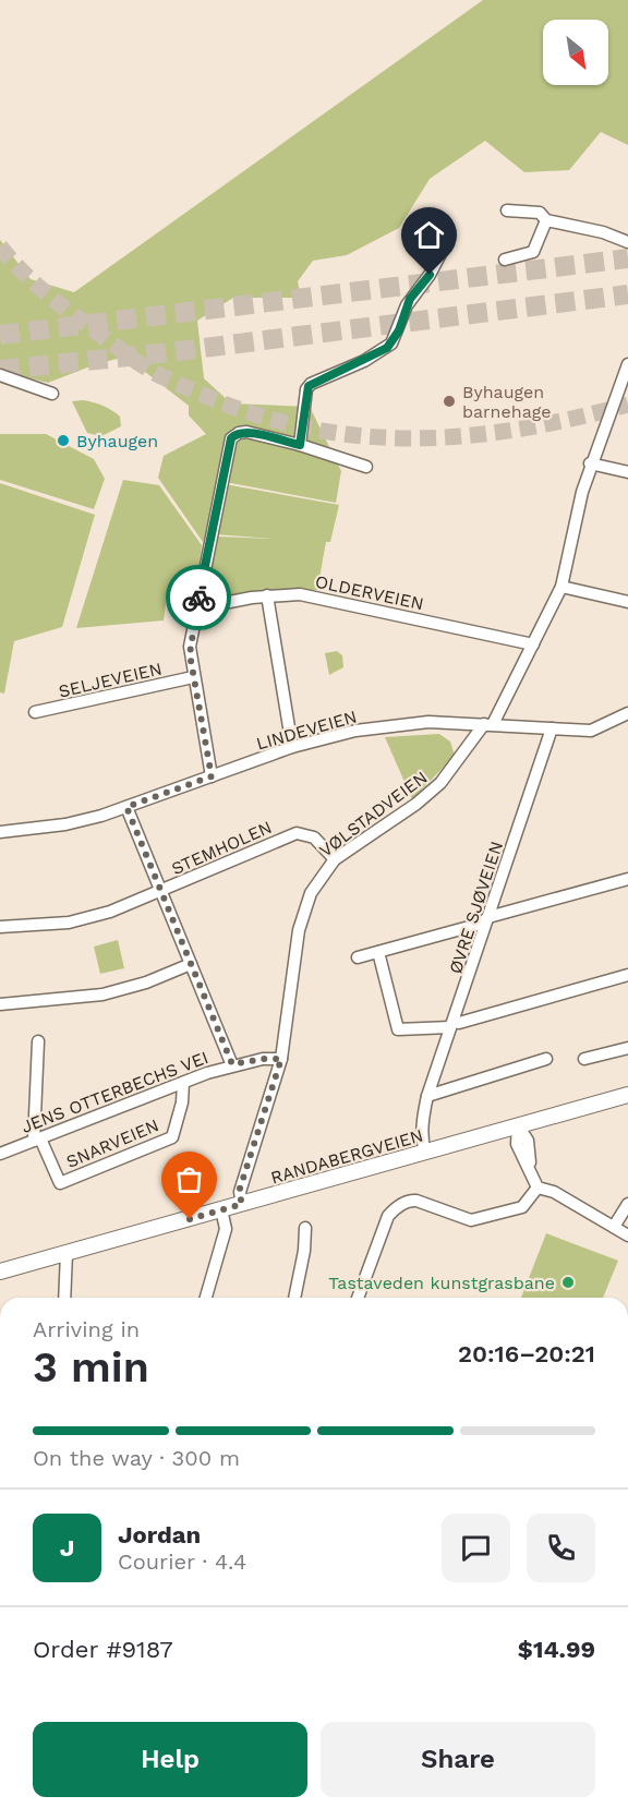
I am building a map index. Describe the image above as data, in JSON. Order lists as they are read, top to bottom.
{
  "streets": {
    "main road": ["RANDABERGVEIEN"],
    "street": [
      "OLDERVEIEN",
      "SELJEVEIEN",
      "LINDEVEIEN",
      "VØLSTADVEIEN",
      "STEMHOLEN",
      "ØVRE SJØVEIEN",
      "JENS OTTERBECHS VEI",
      "SNARVEIEN"
    ]
  },
  "crossings": [
    ["OLDERVEIEN", "VØLSTADVEIEN"],
    ["LINDEVEIEN", "VØLSTADVEIEN"],
    ["LINDEVEIEN", "ØVRE SJØVEIEN"],
    ["VØLSTADVEIEN", "STEMHOLEN"],
    ["VØLSTADVEIEN", "JENS OTTERBECHS VEI"],
    ["VØLSTADVEIEN", "RANDABERGVEIEN"],
    ["ØVRE SJØVEIEN", "RANDABERGVEIEN"],
    ["JENS OTTERBECHS VEI", "SNARVEIEN"]
  ],
  "places": ["Byhaugen barnehage", "Byhaugen", "Tastaveden kunstgrasbane"],
  "north": "bottom right",
  "page": {
    "heading": ["3 min", "Arriving in", "20:16–20:21"],
    "panel": [
      "Jordan",
      "Courier · 4.4",
      "Order #9187",
      "$14.99"
    ],
    "bar": "On the way · 300 m",
    "round": "J",
    "buttons": ["Help", "Share"]
  }
}
